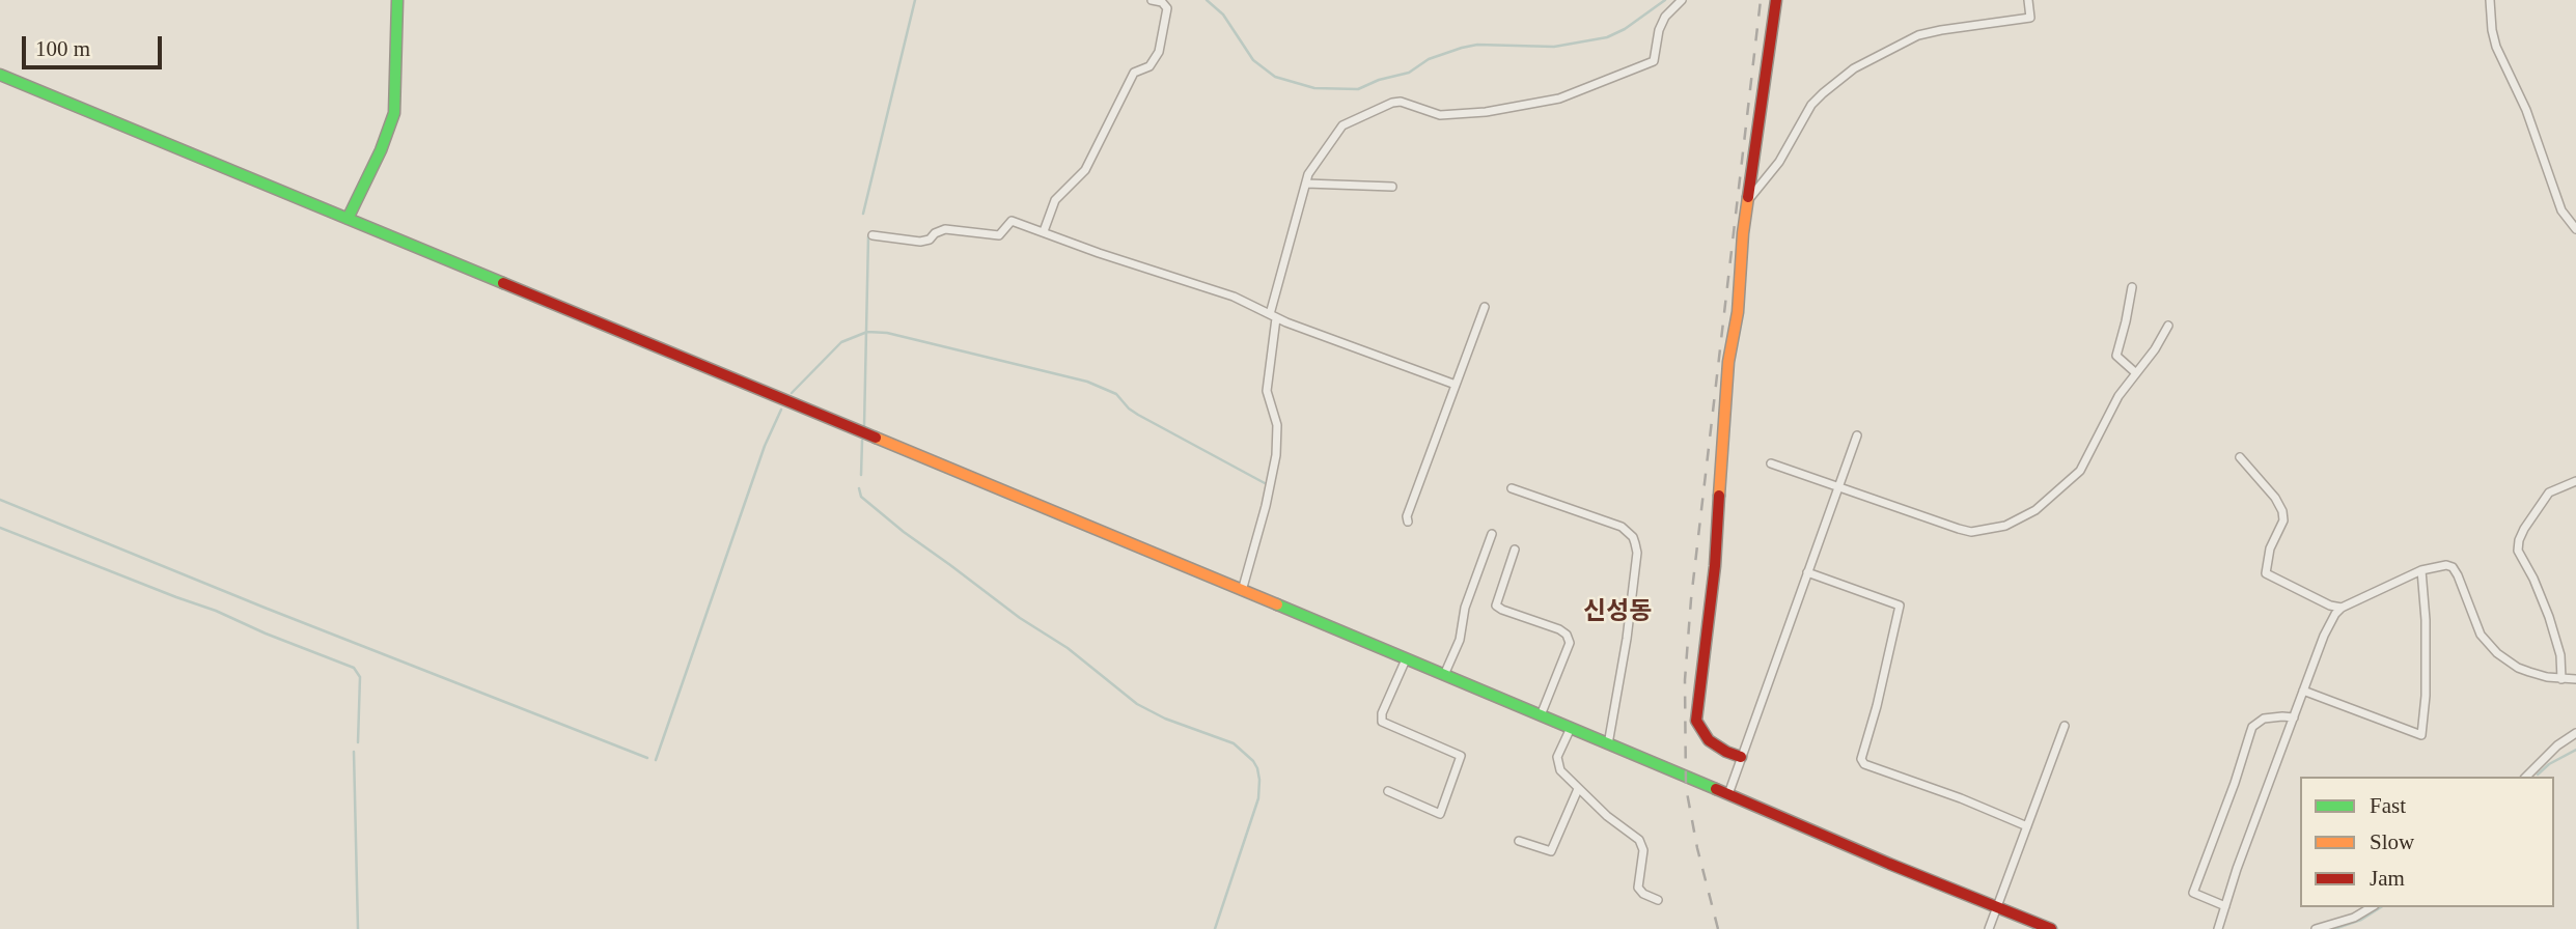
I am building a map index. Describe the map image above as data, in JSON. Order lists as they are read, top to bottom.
{
  "districts": ["신성동"],
  "legend": ["Fast", "Slow", "Jam"],
  "scale_bar": "100 m"
}
